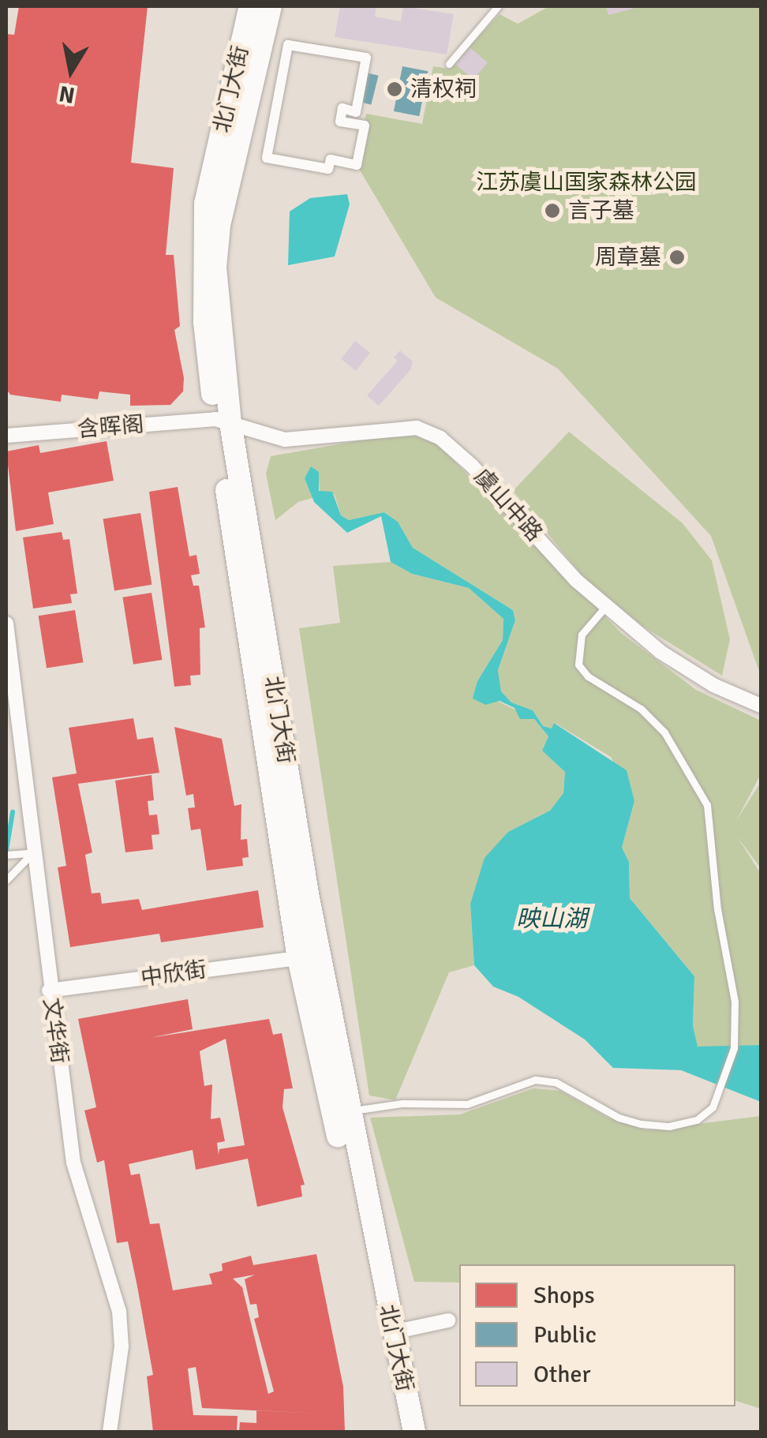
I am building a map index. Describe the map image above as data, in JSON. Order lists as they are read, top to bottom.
{
  "streets": {
    "main road": ["北门大街"],
    "street": [
      "含晖阁",
      "虞山中路",
      "中欣街",
      "文华街"
    ]
  },
  "crossings": [
    ["北门大街", "含晖阁"],
    ["北门大街", "虞山中路"],
    ["北门大街", "中欣街"],
    ["含晖阁", "虞山中路"],
    ["中欣街", "文华街"]
  ],
  "water": ["映山湖"],
  "parks": ["江苏虞山国家森林公园"],
  "places": ["清权祠", "言子墓", "周章墓"],
  "legend": ["Shops", "Public", "Other"],
  "north": "bottom"
}
